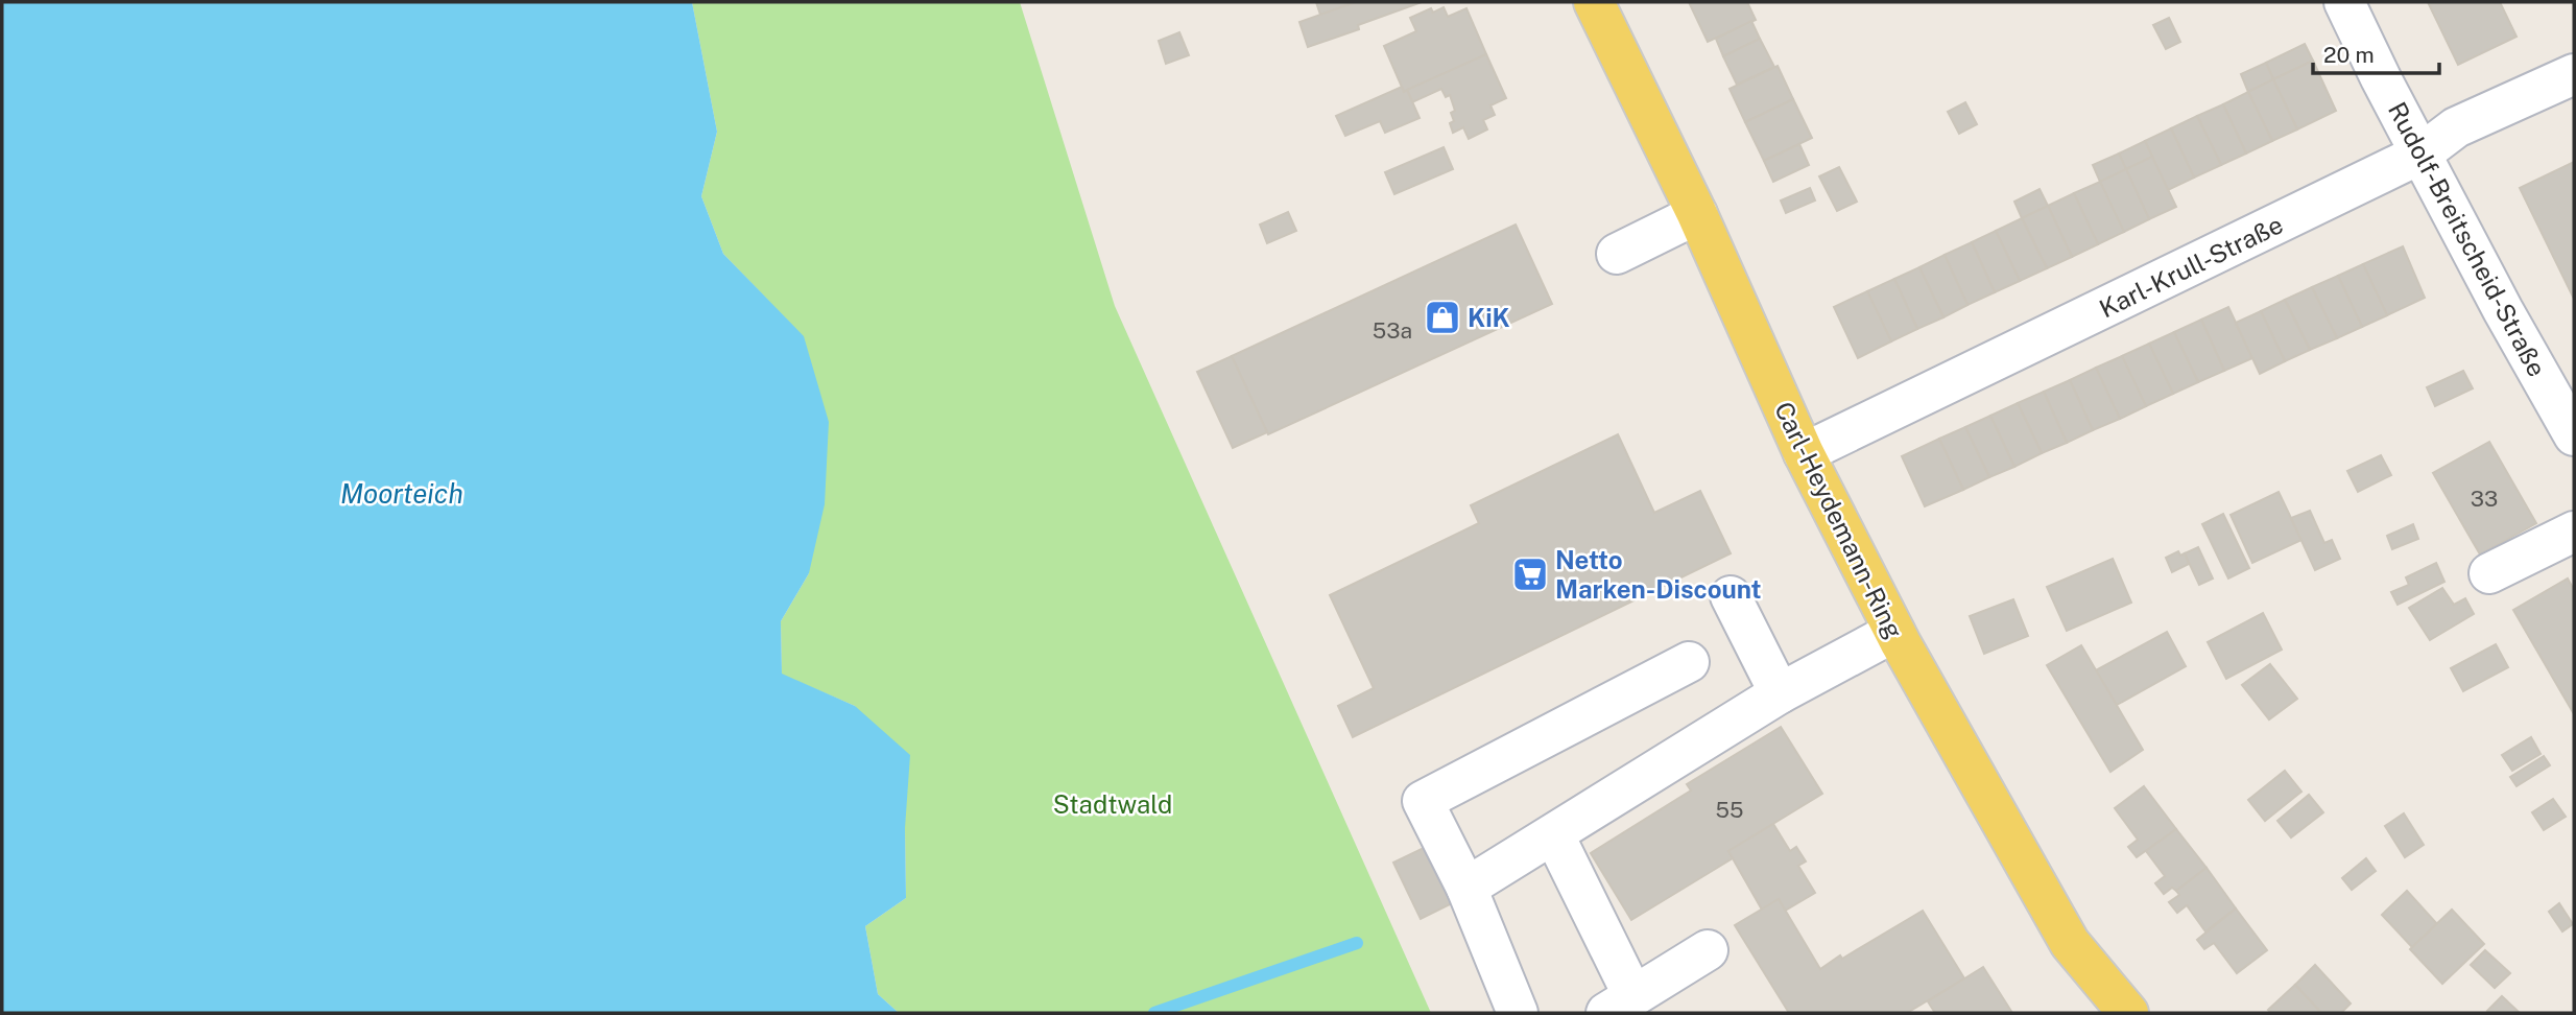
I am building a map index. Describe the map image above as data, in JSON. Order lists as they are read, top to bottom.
{
  "streets": {
    "main road": ["Carl-Heydemann-Ring"],
    "street": ["Rudolf-Breitscheid-Straße", "Karl-Krull-Straße"]
  },
  "crossings": [
    ["Rudolf-Breitscheid-Straße", "Karl-Krull-Straße"],
    ["Karl-Krull-Straße", "Carl-Heydemann-Ring"]
  ],
  "water": ["Moorteich"],
  "parks": ["Stadtwald"],
  "places": {
    "shop": ["KiK"],
    "supermarket": ["Netto Marken-Discount"]
  },
  "house_numbers": ["53a", "33", "55"],
  "scale_bar": "20 m"
}
